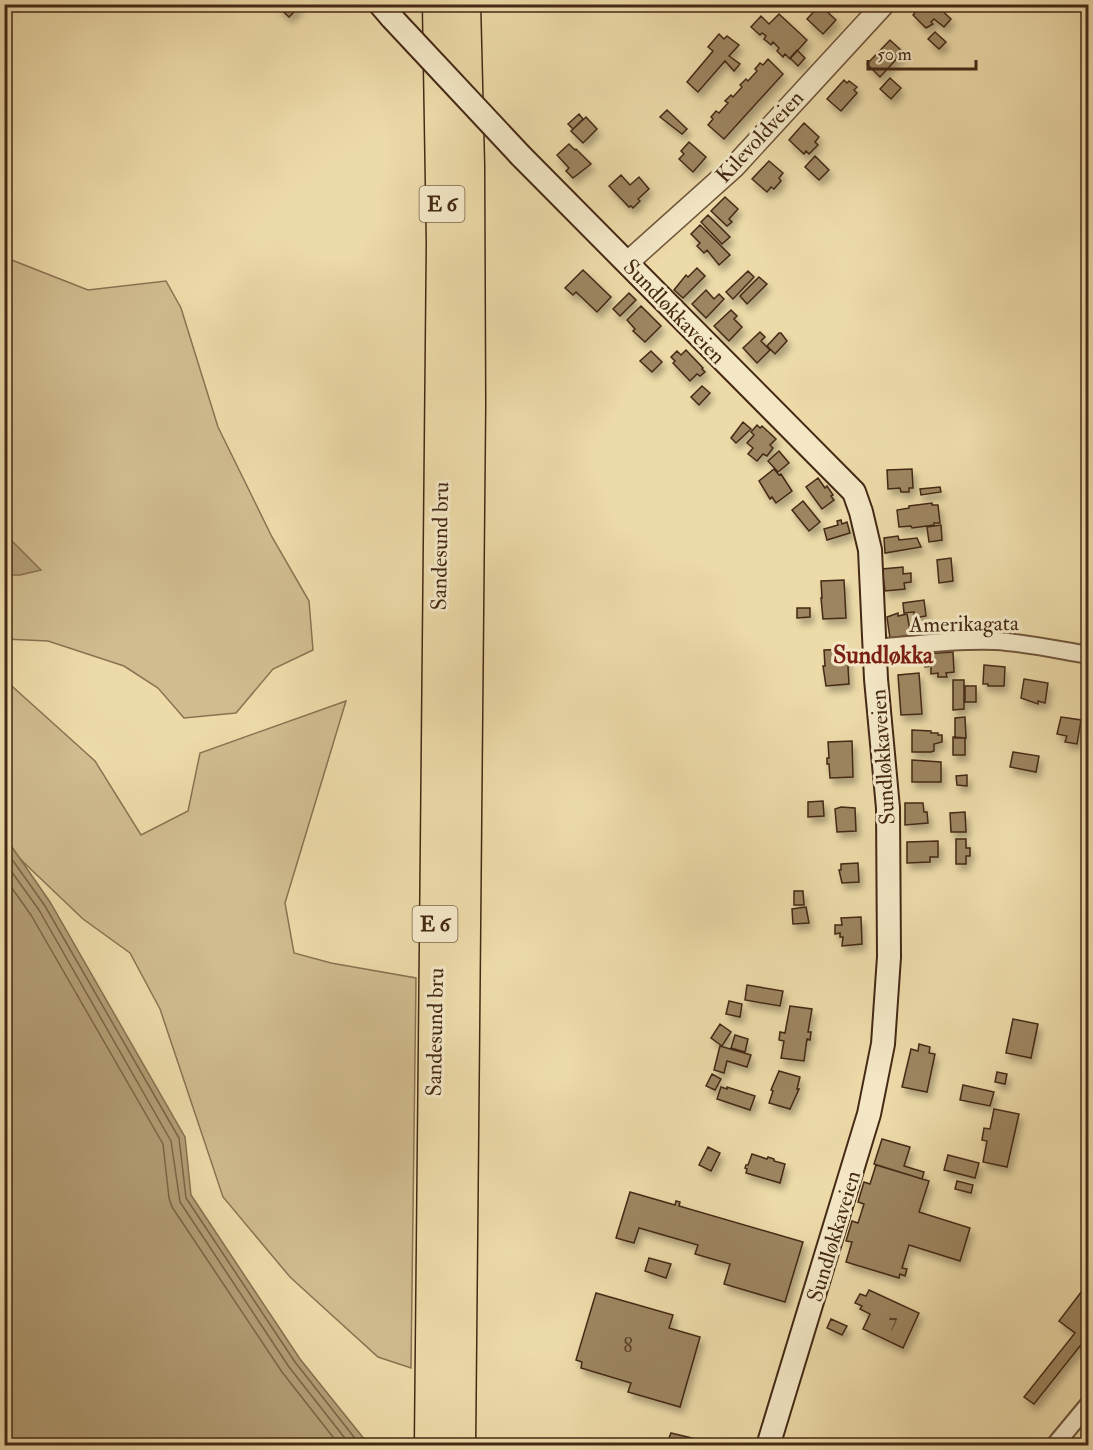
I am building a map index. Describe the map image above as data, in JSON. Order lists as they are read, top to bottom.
{
  "streets": {
    "highway": ["E 6", "Sandesund bru"],
    "main road": ["Sundløkkaveien"],
    "street": ["Kilevoldveien", "Amerikagata"]
  },
  "crossings": [
    ["Kilevoldveien", "Sundløkkaveien"],
    ["Sundløkkaveien", "Amerikagata"]
  ],
  "districts": ["Sundløkka"],
  "house_numbers": ["7", "8"],
  "scale_bar": "50 m"
}
